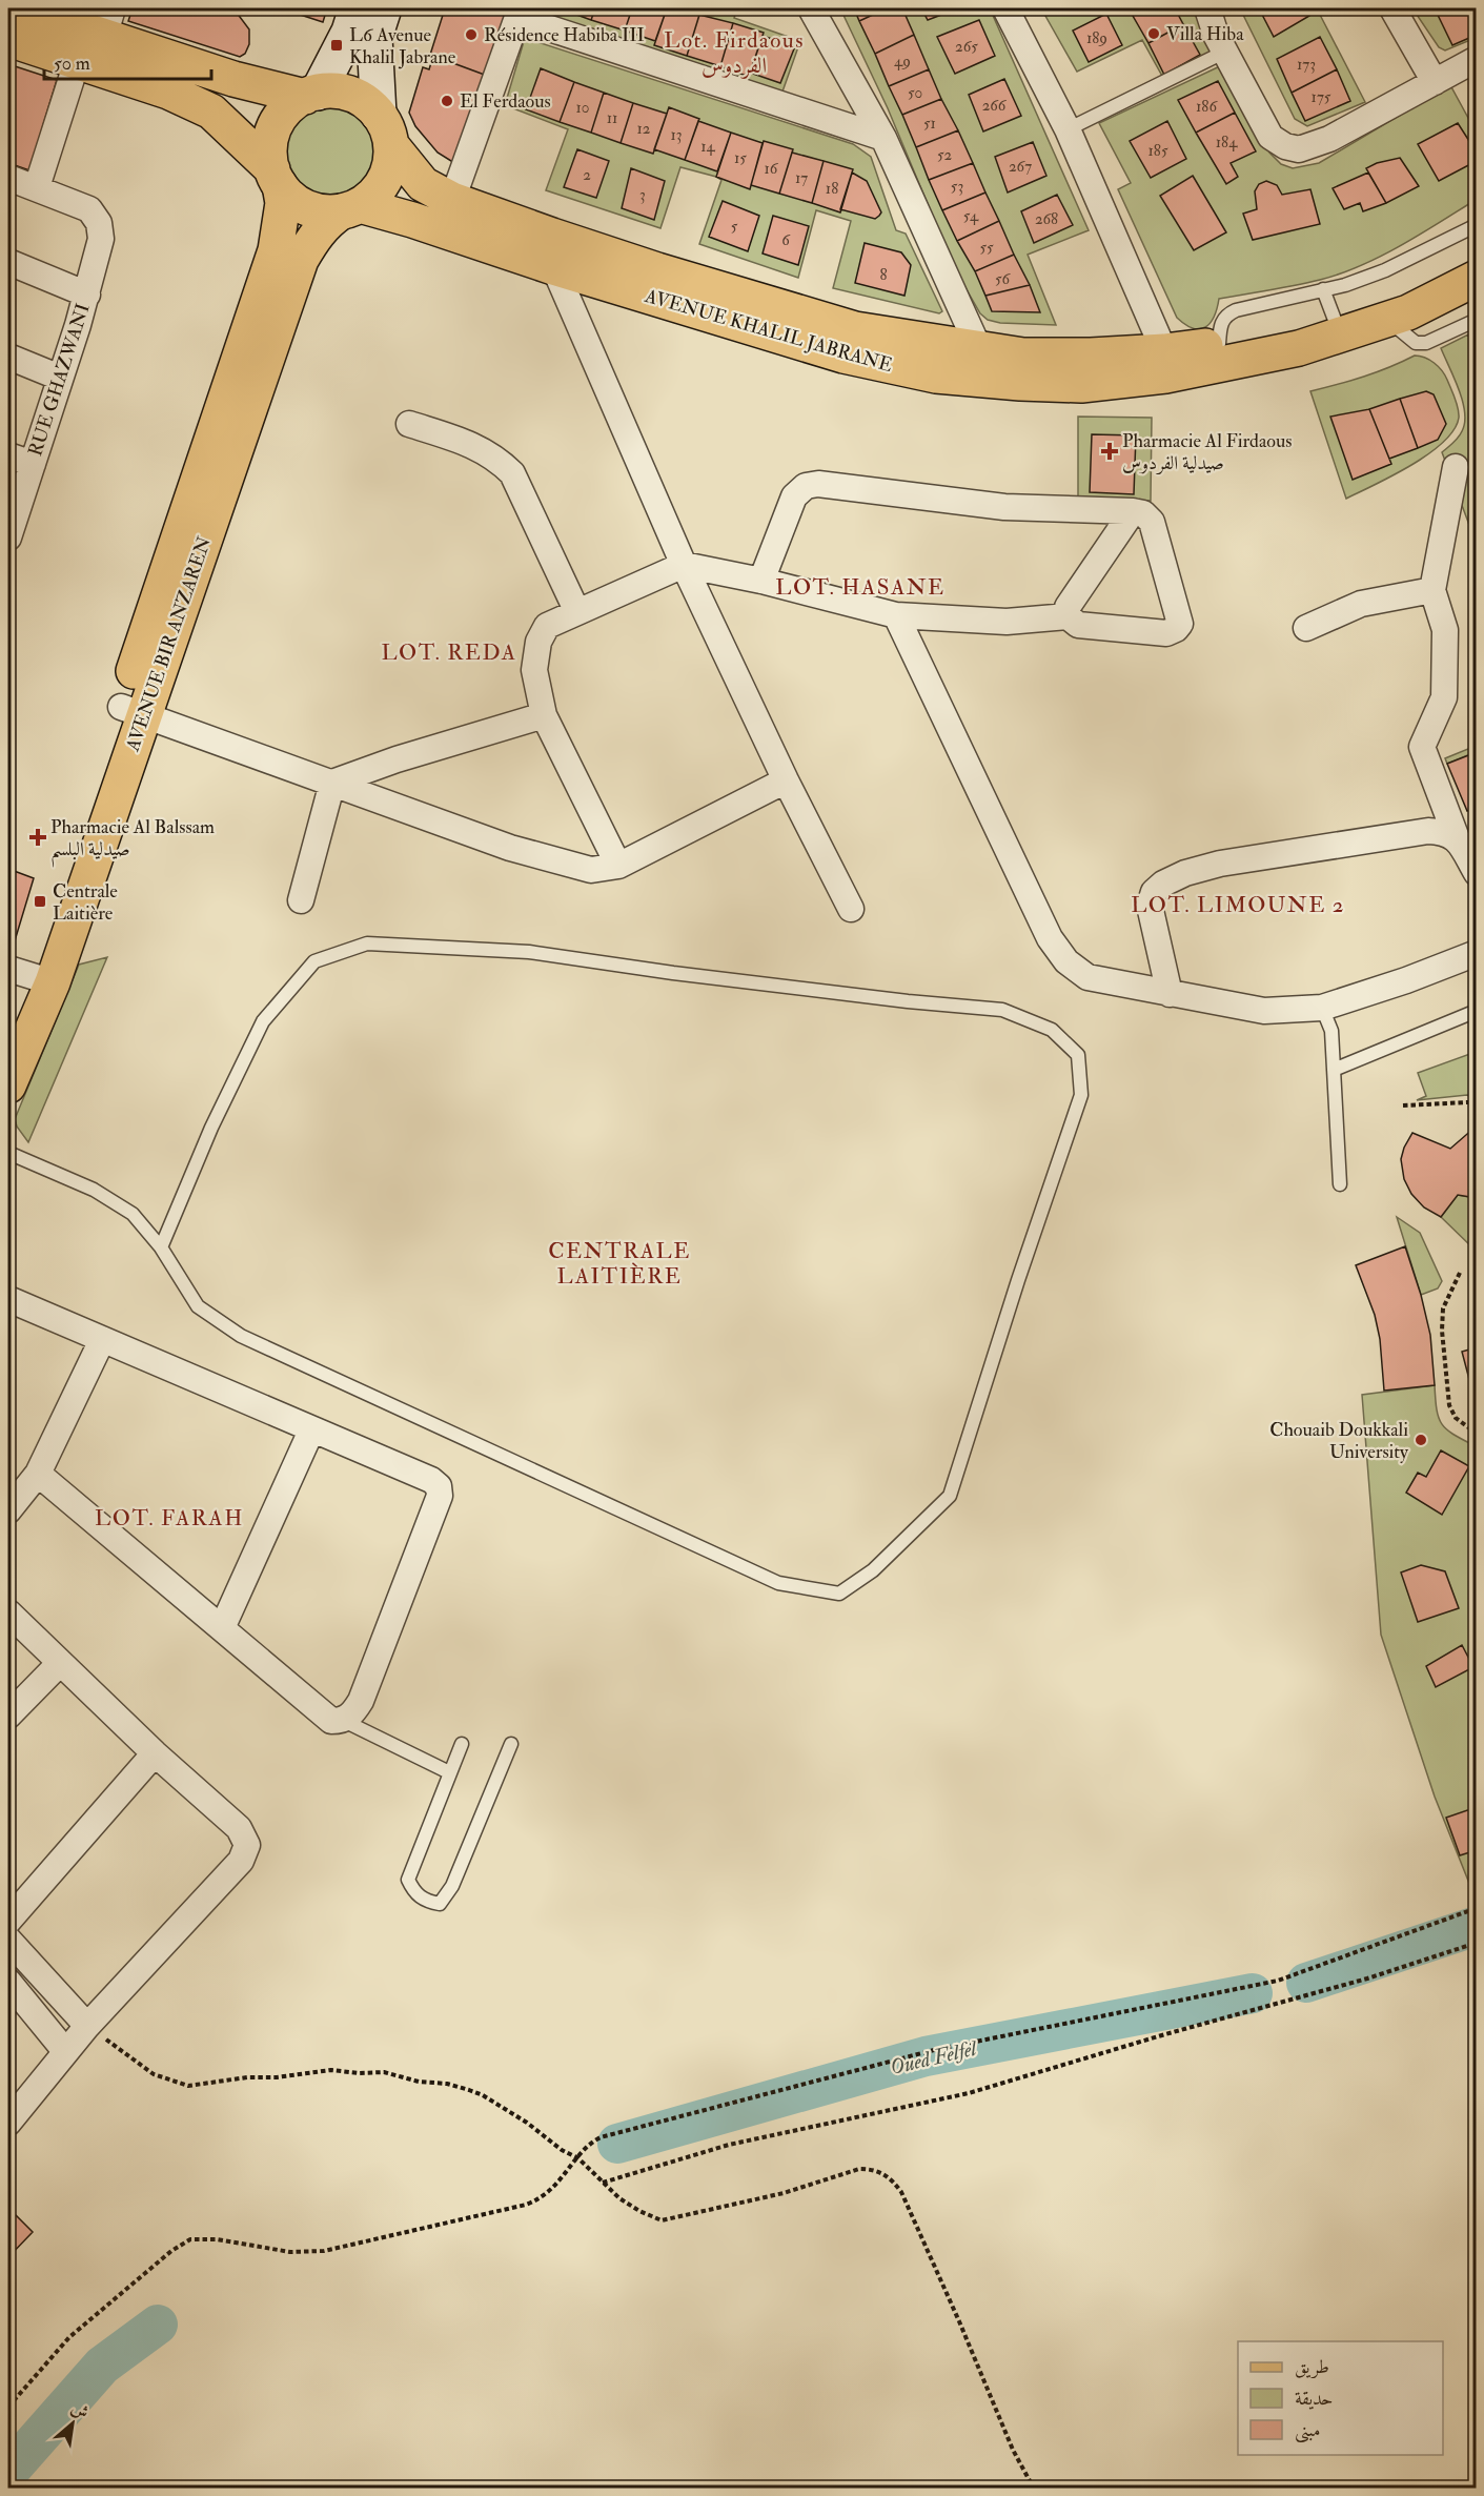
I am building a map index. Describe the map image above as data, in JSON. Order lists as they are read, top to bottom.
{
  "streets": {
    "main road": ["AVENUE KHALIL JABRANE", "AVENUE BIR ANZAREN"],
    "street": ["RUE GHAZWANI"]
  },
  "crossings": [
    ["AVENUE KHALIL JABRANE", "AVENUE BIR ANZAREN"]
  ],
  "districts": [
    "Lot. Firdaous الفردوس",
    "LOT. HASANE",
    "LOT. REDA",
    "LOT. LIMOUNE 2",
    "CENTRALE LAITIÈRE",
    "LOT. FARAH"
  ],
  "water": ["Oued Felfel"],
  "places": {
    "other": [
      "Villa Hiba",
      "Résidence Habiba III",
      "El Ferdaous",
      "Chouaib Doukkali University"
    ],
    "transit": ["L6 Avenue Khalil Jabrane", "Centrale Laitière"],
    "health": ["Pharmacie Al Firdaous صيدلية الفردوس", "Pharmacie Al Balssam صيدلية البلسم"]
  },
  "house_numbers": [
    "189",
    "265",
    "49",
    "173",
    "50",
    "175",
    "266",
    "186",
    "10",
    "11",
    "51",
    "12",
    "13",
    "184",
    "14",
    "185",
    "52",
    "15",
    "267",
    "16",
    "2",
    "17",
    "53",
    "18",
    "3",
    "54",
    "268",
    "5",
    "6",
    "55",
    "8",
    "56"
  ],
  "legend": ["طريق", "حديقة", "مبنى"],
  "scale_bar": "50 m",
  "north": "top right"
}
